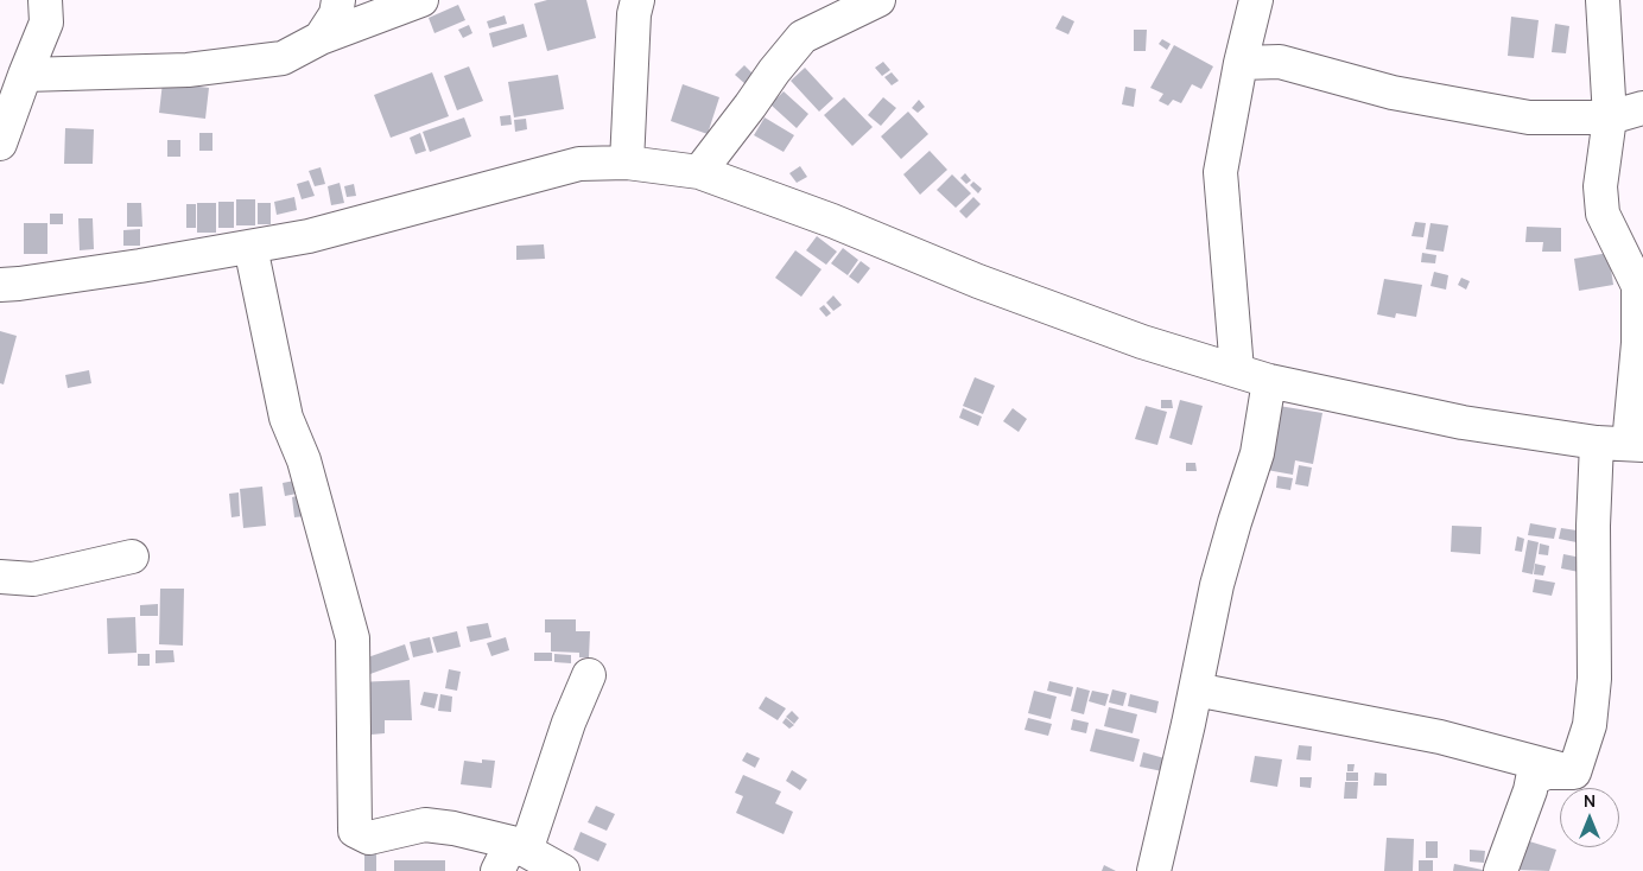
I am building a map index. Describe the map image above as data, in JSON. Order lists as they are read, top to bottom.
{
  "north": "top"
}
